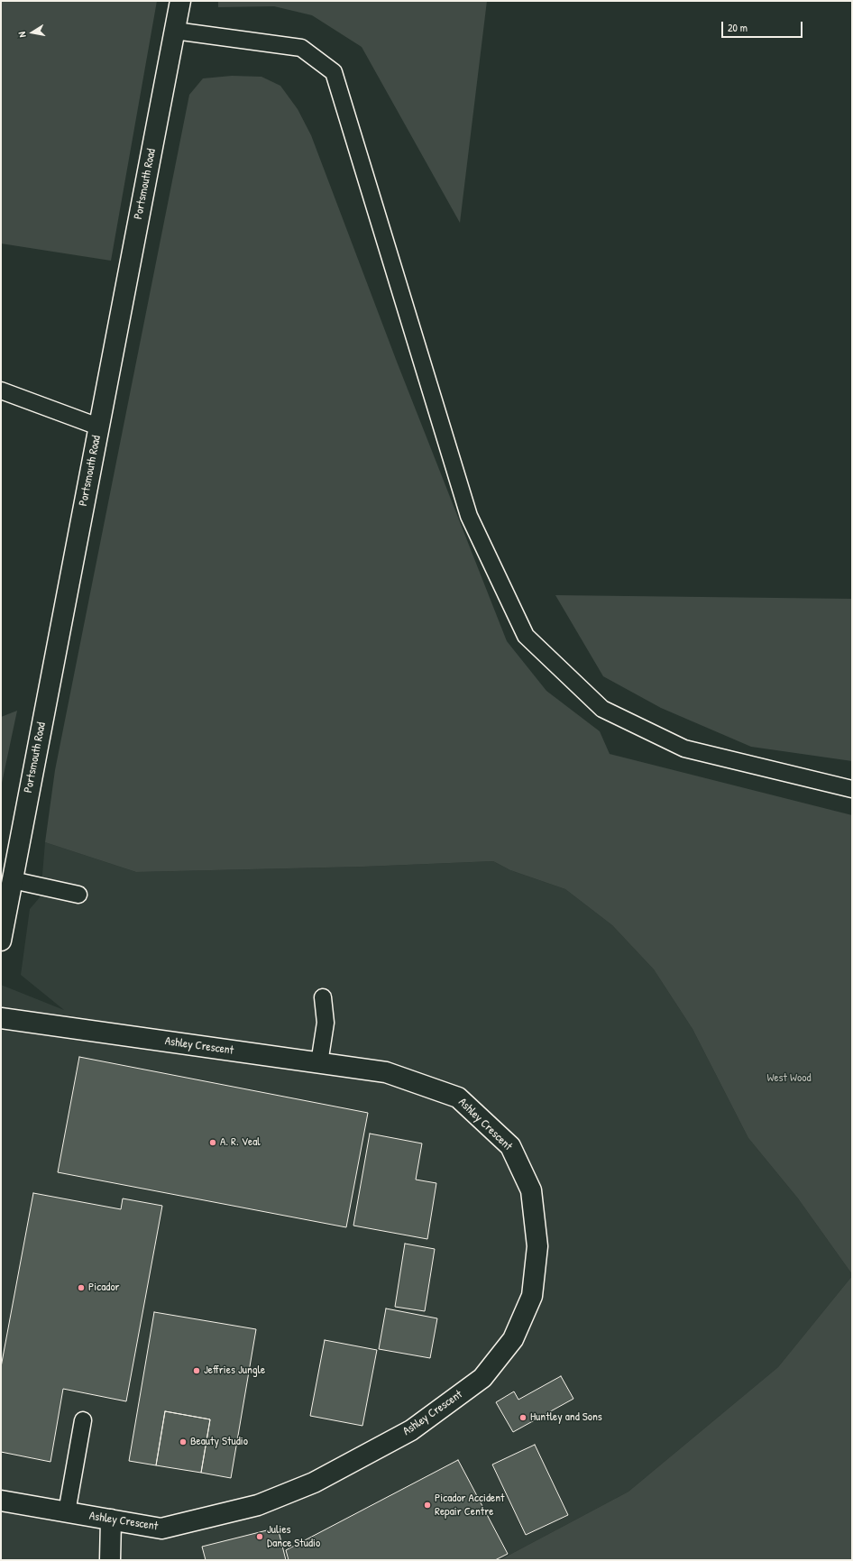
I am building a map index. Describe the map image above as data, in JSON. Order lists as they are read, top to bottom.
{
  "streets": {
    "street": ["Portsmouth Road", "Ashley Crescent"]
  },
  "parks": ["West Wood"],
  "places": [
    "A. R. Veal",
    "Picador",
    "Jeffries Jungle",
    "Huntley and Sons",
    "Beauty Studio",
    "Picador Accident Repair Centre",
    "Julies Dance Studio"
  ],
  "scale_bar": "20 m",
  "north": "left"
}
